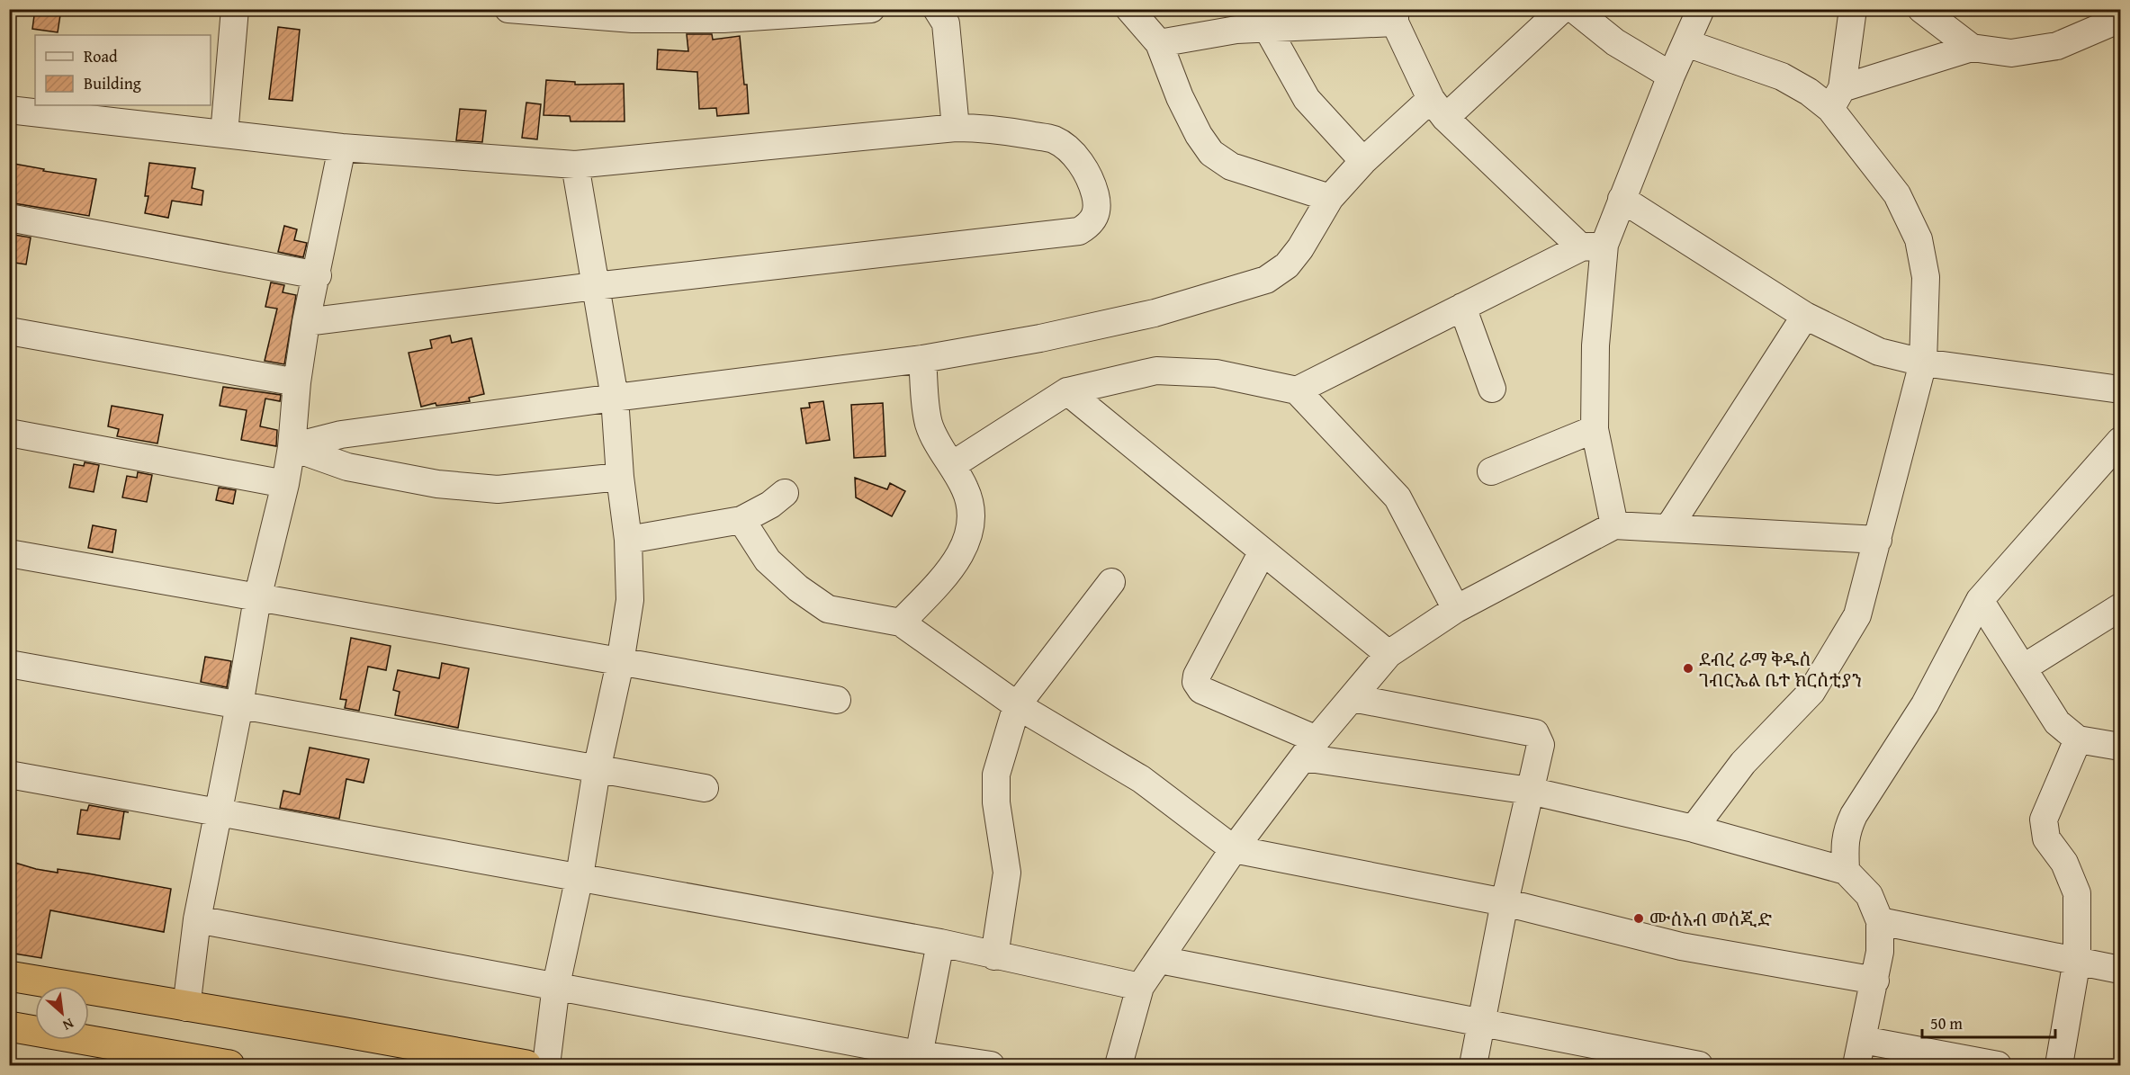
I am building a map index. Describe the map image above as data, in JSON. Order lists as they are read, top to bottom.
{
  "places": ["ደብረ ራማ ቅዱስ ገብርኤል ቤተ ክርስቲያን", "ሙስአብ መስጂድ"],
  "legend": ["Road", "Building"],
  "scale_bar": "50 m",
  "north": "bottom right"
}
